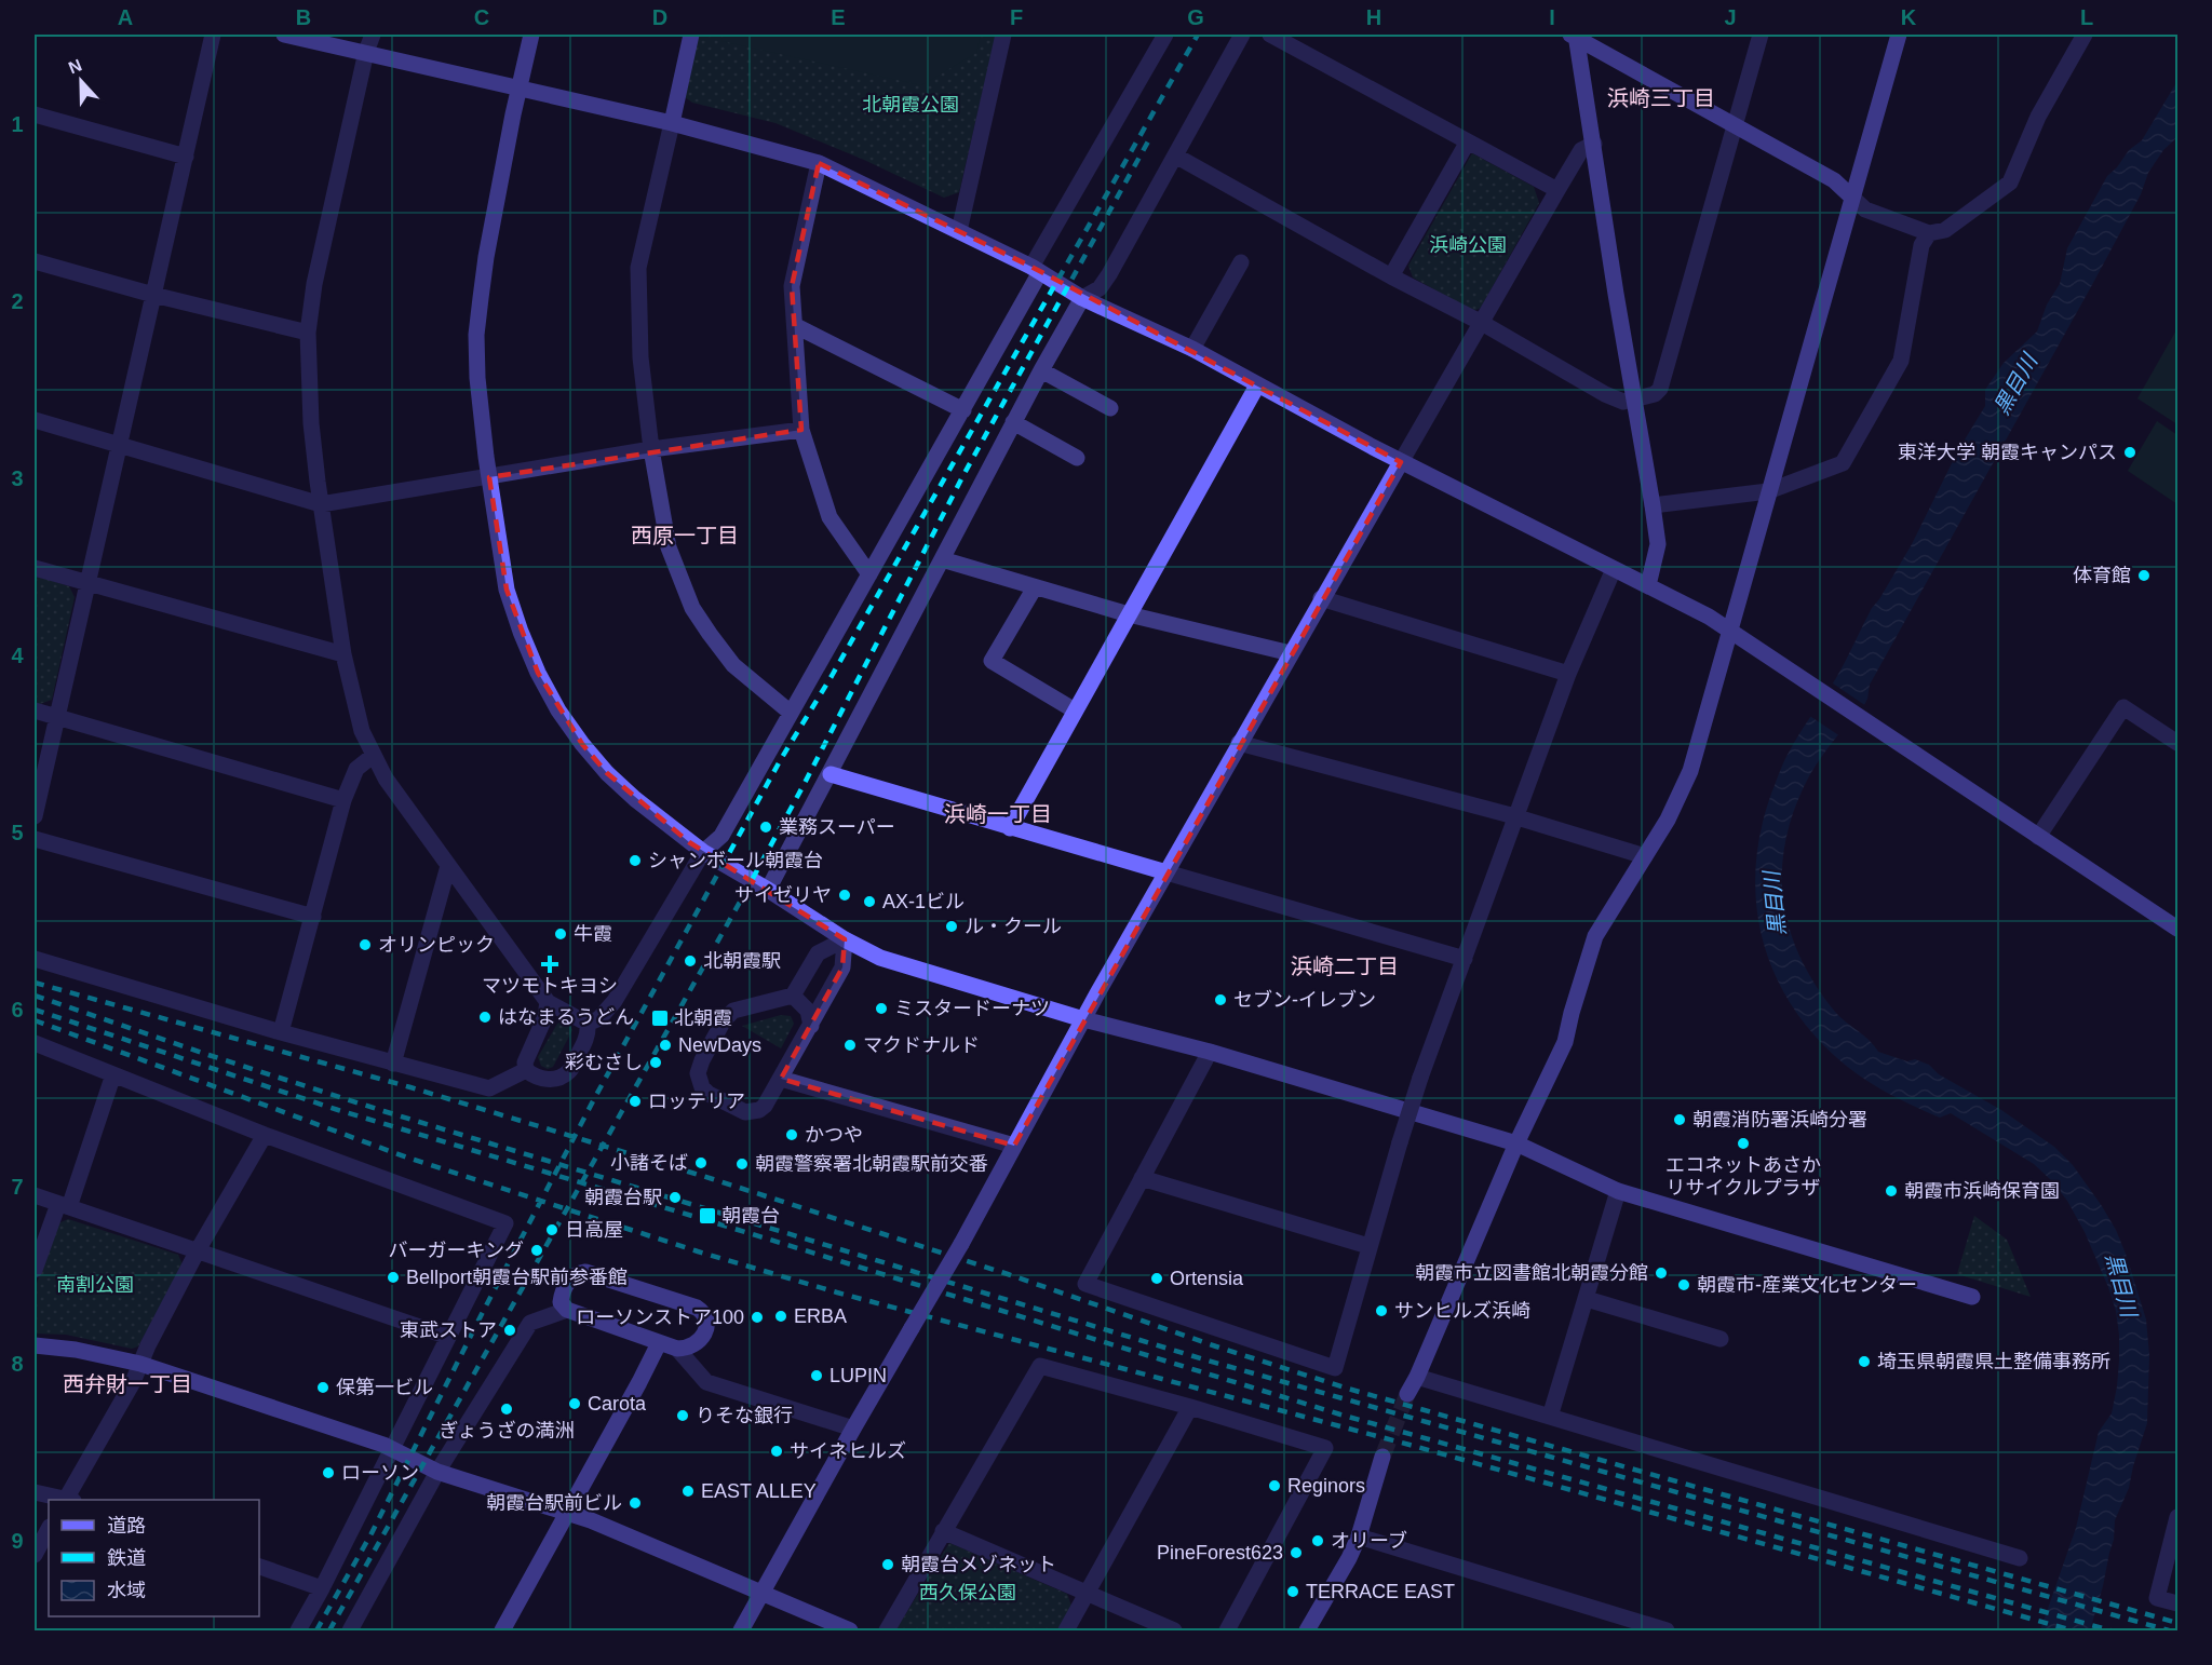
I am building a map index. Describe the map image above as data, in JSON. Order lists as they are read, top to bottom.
{
  "districts": [
    "浜崎三丁目",
    "西原一丁目",
    "浜崎一丁目",
    "浜崎二丁目",
    "西弁財一丁目"
  ],
  "water": ["黒目川"],
  "parks": [
    "北朝霞公園",
    "浜崎公園",
    "南割公園",
    "西久保公園"
  ],
  "places": {
    "other": [
      "東洋大学 朝霞キャンパス",
      "体育館",
      "業務スーパー",
      "シャンボール朝霞台",
      "サイゼリヤ",
      "AX-1ビル",
      "ル・クール",
      "牛霞",
      "オリンピック",
      "北朝霞駅",
      "セブン-イレブン",
      "ミスタードーナツ",
      "はなまるうどん",
      "NewDays",
      "マクドナルド",
      "彩むさし",
      "ロッテリア",
      "朝霞消防署浜崎分署",
      "かつや",
      "エコネットあさか リサイクルプラザ",
      "小諸そば",
      "朝霞警察署北朝霞駅前交番",
      "朝霞市浜崎保育園",
      "朝霞台駅",
      "日高屋",
      "バーガーキング",
      "朝霞市立図書館北朝霞分館",
      "Bellport朝霞台駅前参番館",
      "Ortensia",
      "朝霞市-産業文化センター",
      "サンヒルズ浜崎",
      "ERBA",
      "ローソンストア100",
      "東武ストア",
      "埼玉県朝霞県土整備事務所",
      "LUPIN",
      "保第一ビル",
      "Carota",
      "ぎょうざの満洲",
      "りそな銀行",
      "サイネヒルズ",
      "ローソン",
      "Reginors",
      "EAST ALLEY",
      "朝霞台駅前ビル",
      "オリーブ",
      "PineForest623",
      "朝霞台メゾネット",
      "TERRACE EAST"
    ],
    "health": ["マツモトキヨシ"],
    "transit": ["北朝霞", "朝霞台"]
  },
  "legend": ["道路", "鉄道", "水域"],
  "north": "top",
  "grid": {
    "columns": [
      "A",
      "B",
      "C",
      "D",
      "E",
      "F",
      "G",
      "H",
      "I",
      "J",
      "K",
      "L"
    ],
    "rows": [
      "1",
      "2",
      "3",
      "4",
      "5",
      "6",
      "7",
      "8",
      "9"
    ]
  }
}
